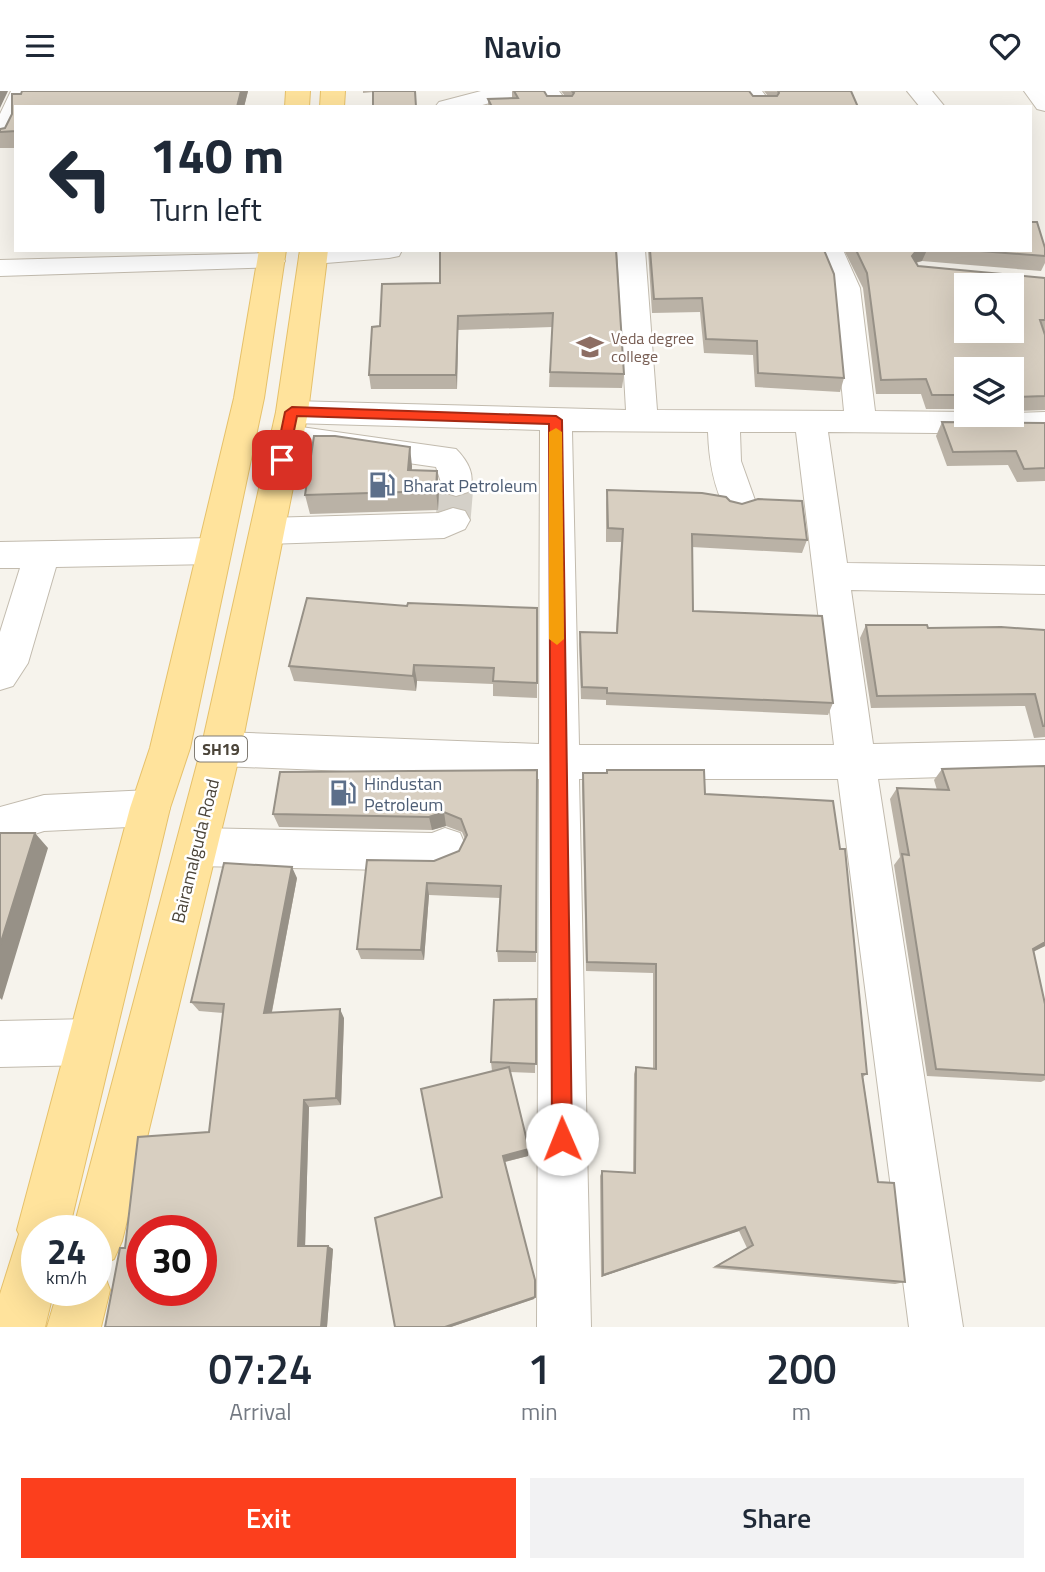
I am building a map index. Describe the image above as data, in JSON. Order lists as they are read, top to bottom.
{
  "streets": {
    "main road": ["SH19", "Bairamalguda Road"]
  },
  "places": {
    "school or university": ["Veda degree college"],
    "fuel station": ["Bharat Petroleum", "Hindustan Petroleum"]
  },
  "page": {
    "header": "Navio",
    "turn": ["140 m", "Turn left"],
    "speed": "24 km/h",
    "limit": "30",
    "eta": [
      "07:24",
      "Arrival",
      "1",
      "min",
      "200",
      "m"
    ],
    "buttons": ["Exit", "Share"]
  }
}
